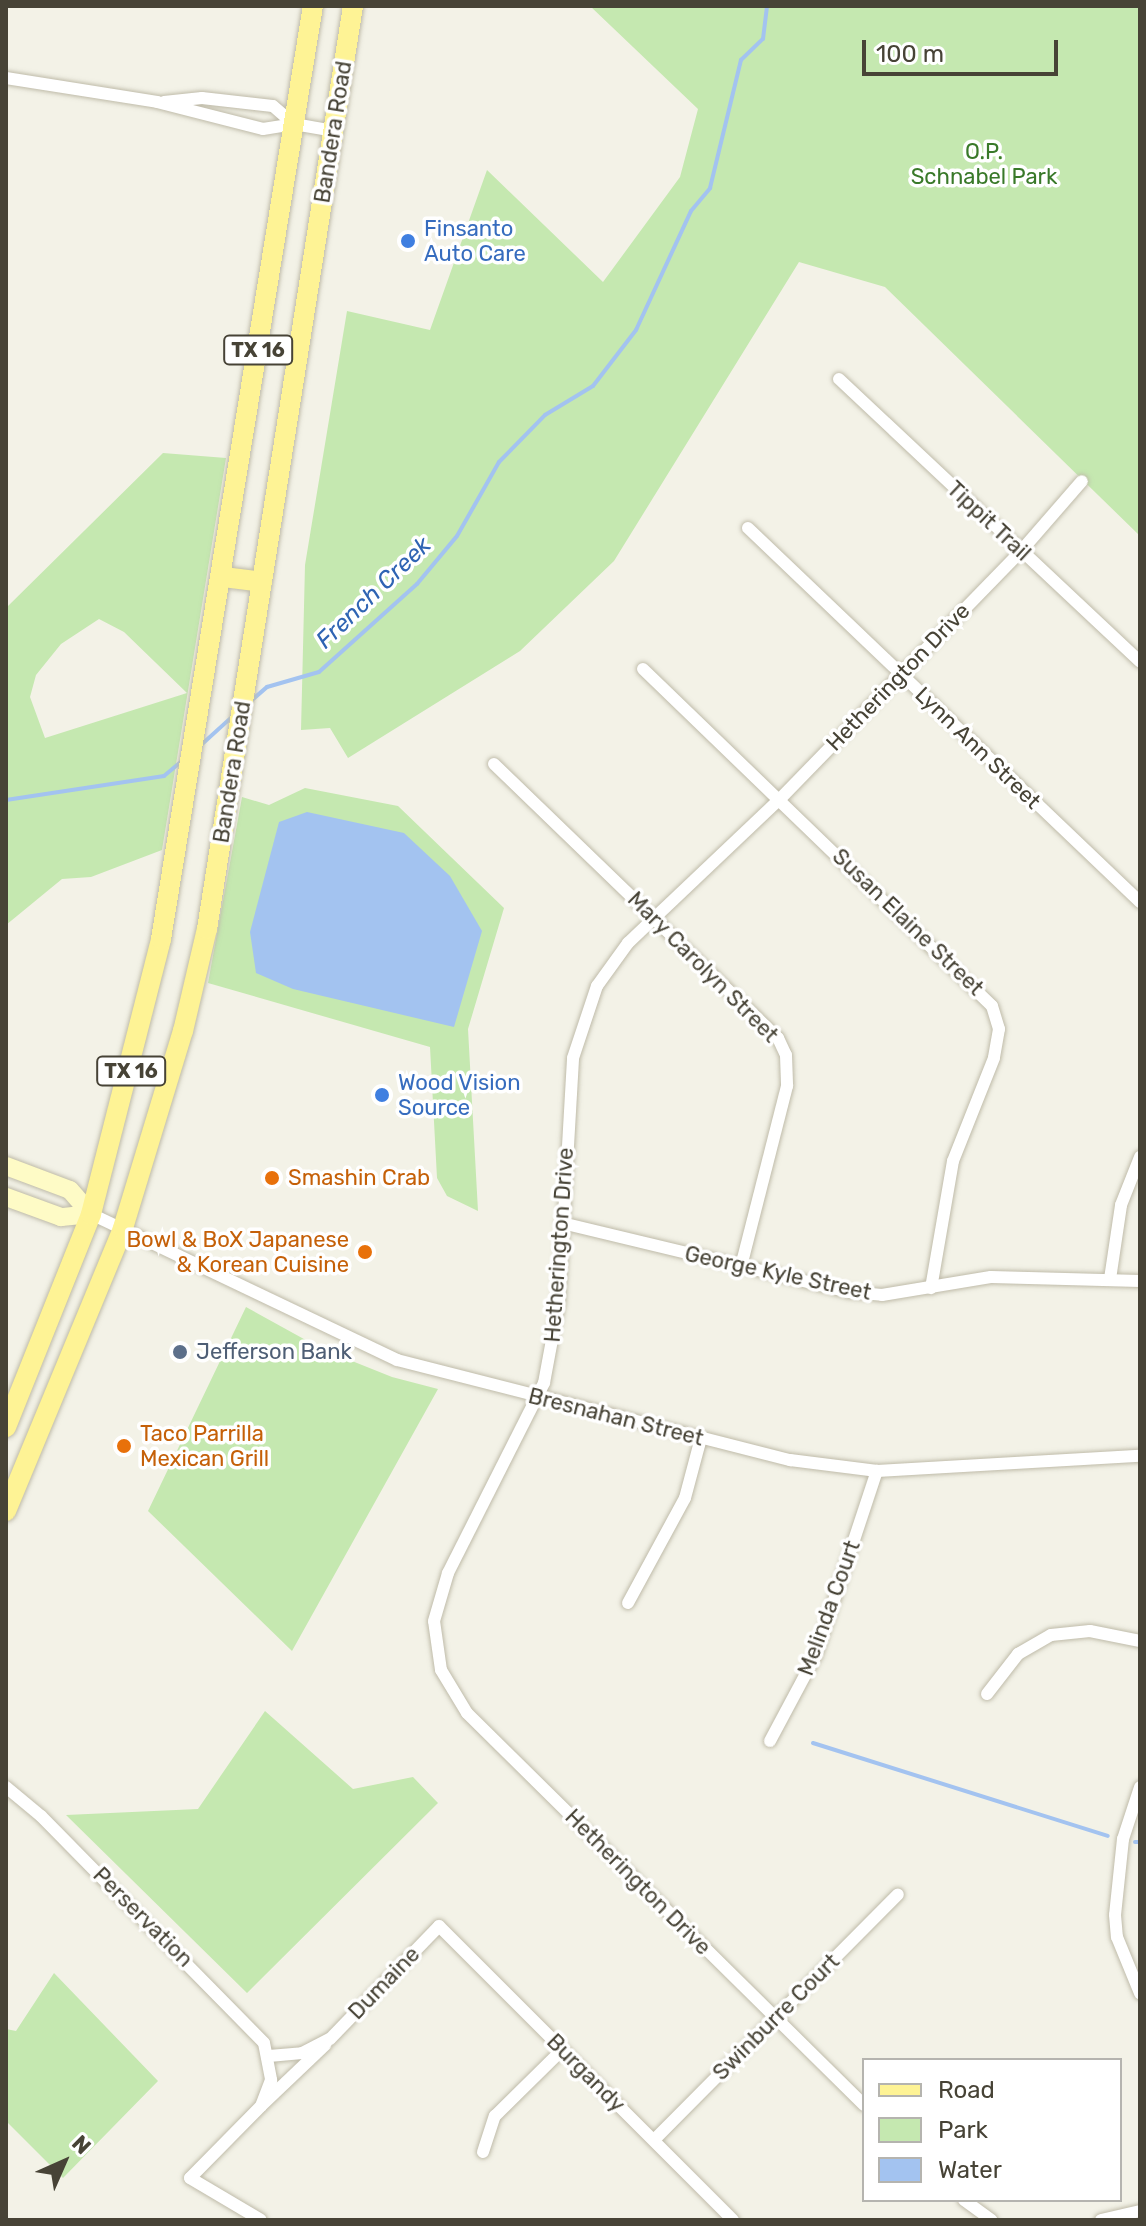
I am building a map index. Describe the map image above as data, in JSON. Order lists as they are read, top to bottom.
{
  "streets": {
    "main road": ["Bandera Road", "TX 16"],
    "street": [
      "Tippit Trail",
      "Hetherington Drive",
      "Lynn Ann Street",
      "Susan Elaine Street",
      "Mary Carolyn Street",
      "George Kyle Street",
      "Bresnahan Street",
      "Melinda Court",
      "Perservation",
      "Dumaine",
      "Swinburre Court",
      "Burgandy"
    ]
  },
  "crossings": [
    ["Bandera Road", "Bresnahan Street"],
    ["Tippit Trail", "Hetherington Drive"],
    ["Hetherington Drive", "Lynn Ann Street"],
    ["Hetherington Drive", "Susan Elaine Street"],
    ["Hetherington Drive", "Mary Carolyn Street"],
    ["Hetherington Drive", "George Kyle Street"],
    ["Hetherington Drive", "Bresnahan Street"],
    ["Hetherington Drive", "Swinburre Court"],
    ["Susan Elaine Street", "George Kyle Street"],
    ["Mary Carolyn Street", "George Kyle Street"],
    ["Bresnahan Street", "Melinda Court"],
    ["Perservation", "Dumaine"],
    ["Dumaine", "Burgandy"],
    ["Swinburre Court", "Burgandy"]
  ],
  "water": ["French Creek"],
  "parks": ["O.P. Schnabel Park"],
  "places": [
    "Finsanto Auto Care",
    "Wood Vision Source",
    "Smashin Crab",
    "Bowl & BoX Japanese & Korean Cuisine",
    "Jefferson Bank",
    "Taco Parrilla Mexican Grill"
  ],
  "legend": ["Road", "Park", "Water"],
  "scale_bar": "100 m",
  "north": "top right"
}
